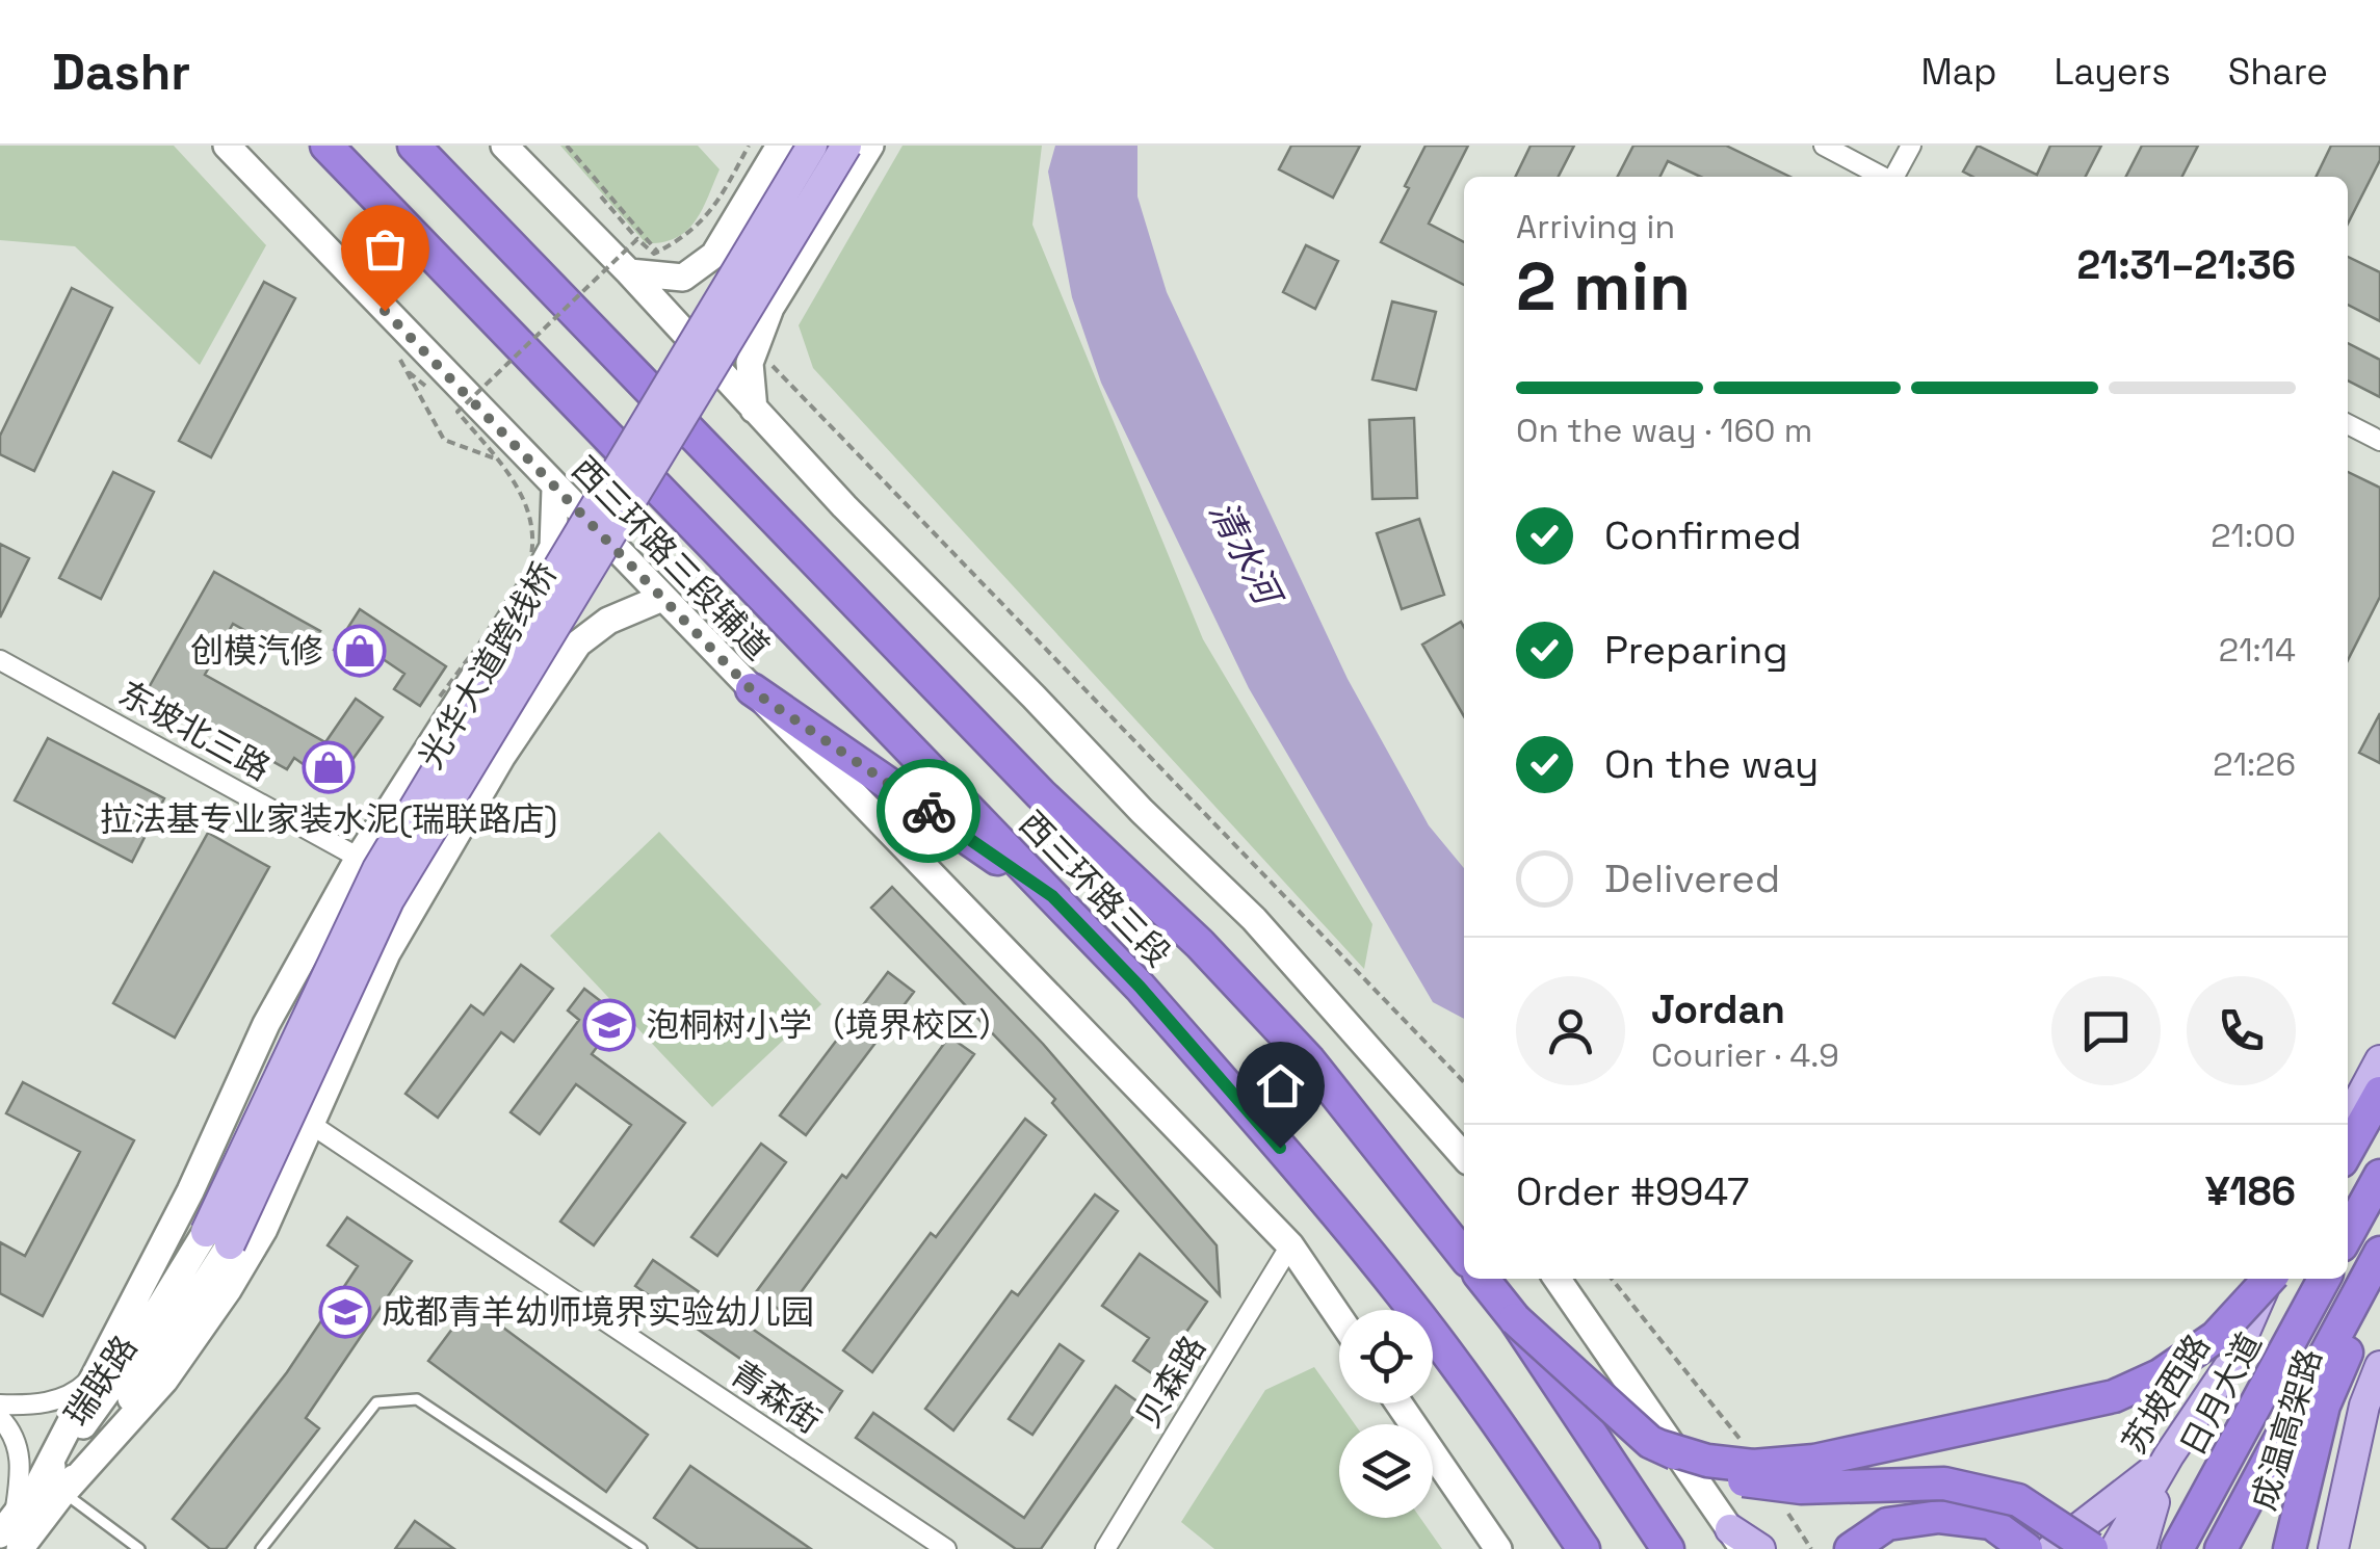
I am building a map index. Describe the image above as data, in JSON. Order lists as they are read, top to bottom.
{
  "streets": {
    "highway": ["西三环路三段", "日月大道", "成温高架路"],
    "main road": [
      "西三环路三段辅道",
      "光华大道跨线桥",
      "瑞联路",
      "苏坡西路"
    ],
    "street": ["东坡北三路", "贝森路", "青森街"]
  },
  "crossings": [
    ["西三环路三段辅道", "贝森路"],
    ["光华大道跨线桥", "瑞联路"]
  ],
  "water": ["清水河"],
  "places": {
    "shop": ["创模汽修", "拉法基专业家装水泥(瑞联路店)"],
    "school or university": ["泡桐树小学（境界校区）", "成都青羊幼师境界实验幼儿园"]
  },
  "page": {
    "header": "Dashr",
    "nav": ["Map", "Layers", "Share"],
    "heading": ["2 min", "Arriving in", "21:31–21:36"],
    "panel": [
      "Jordan",
      "Courier · 4.9",
      "Order #9947",
      "¥186"
    ],
    "bar": "On the way · 160 m",
    "list": [
      ["Confirmed", "21:00"],
      ["Preparing", "21:14"],
      ["On the way", "21:26"],
      "Delivered"
    ]
  }
}
